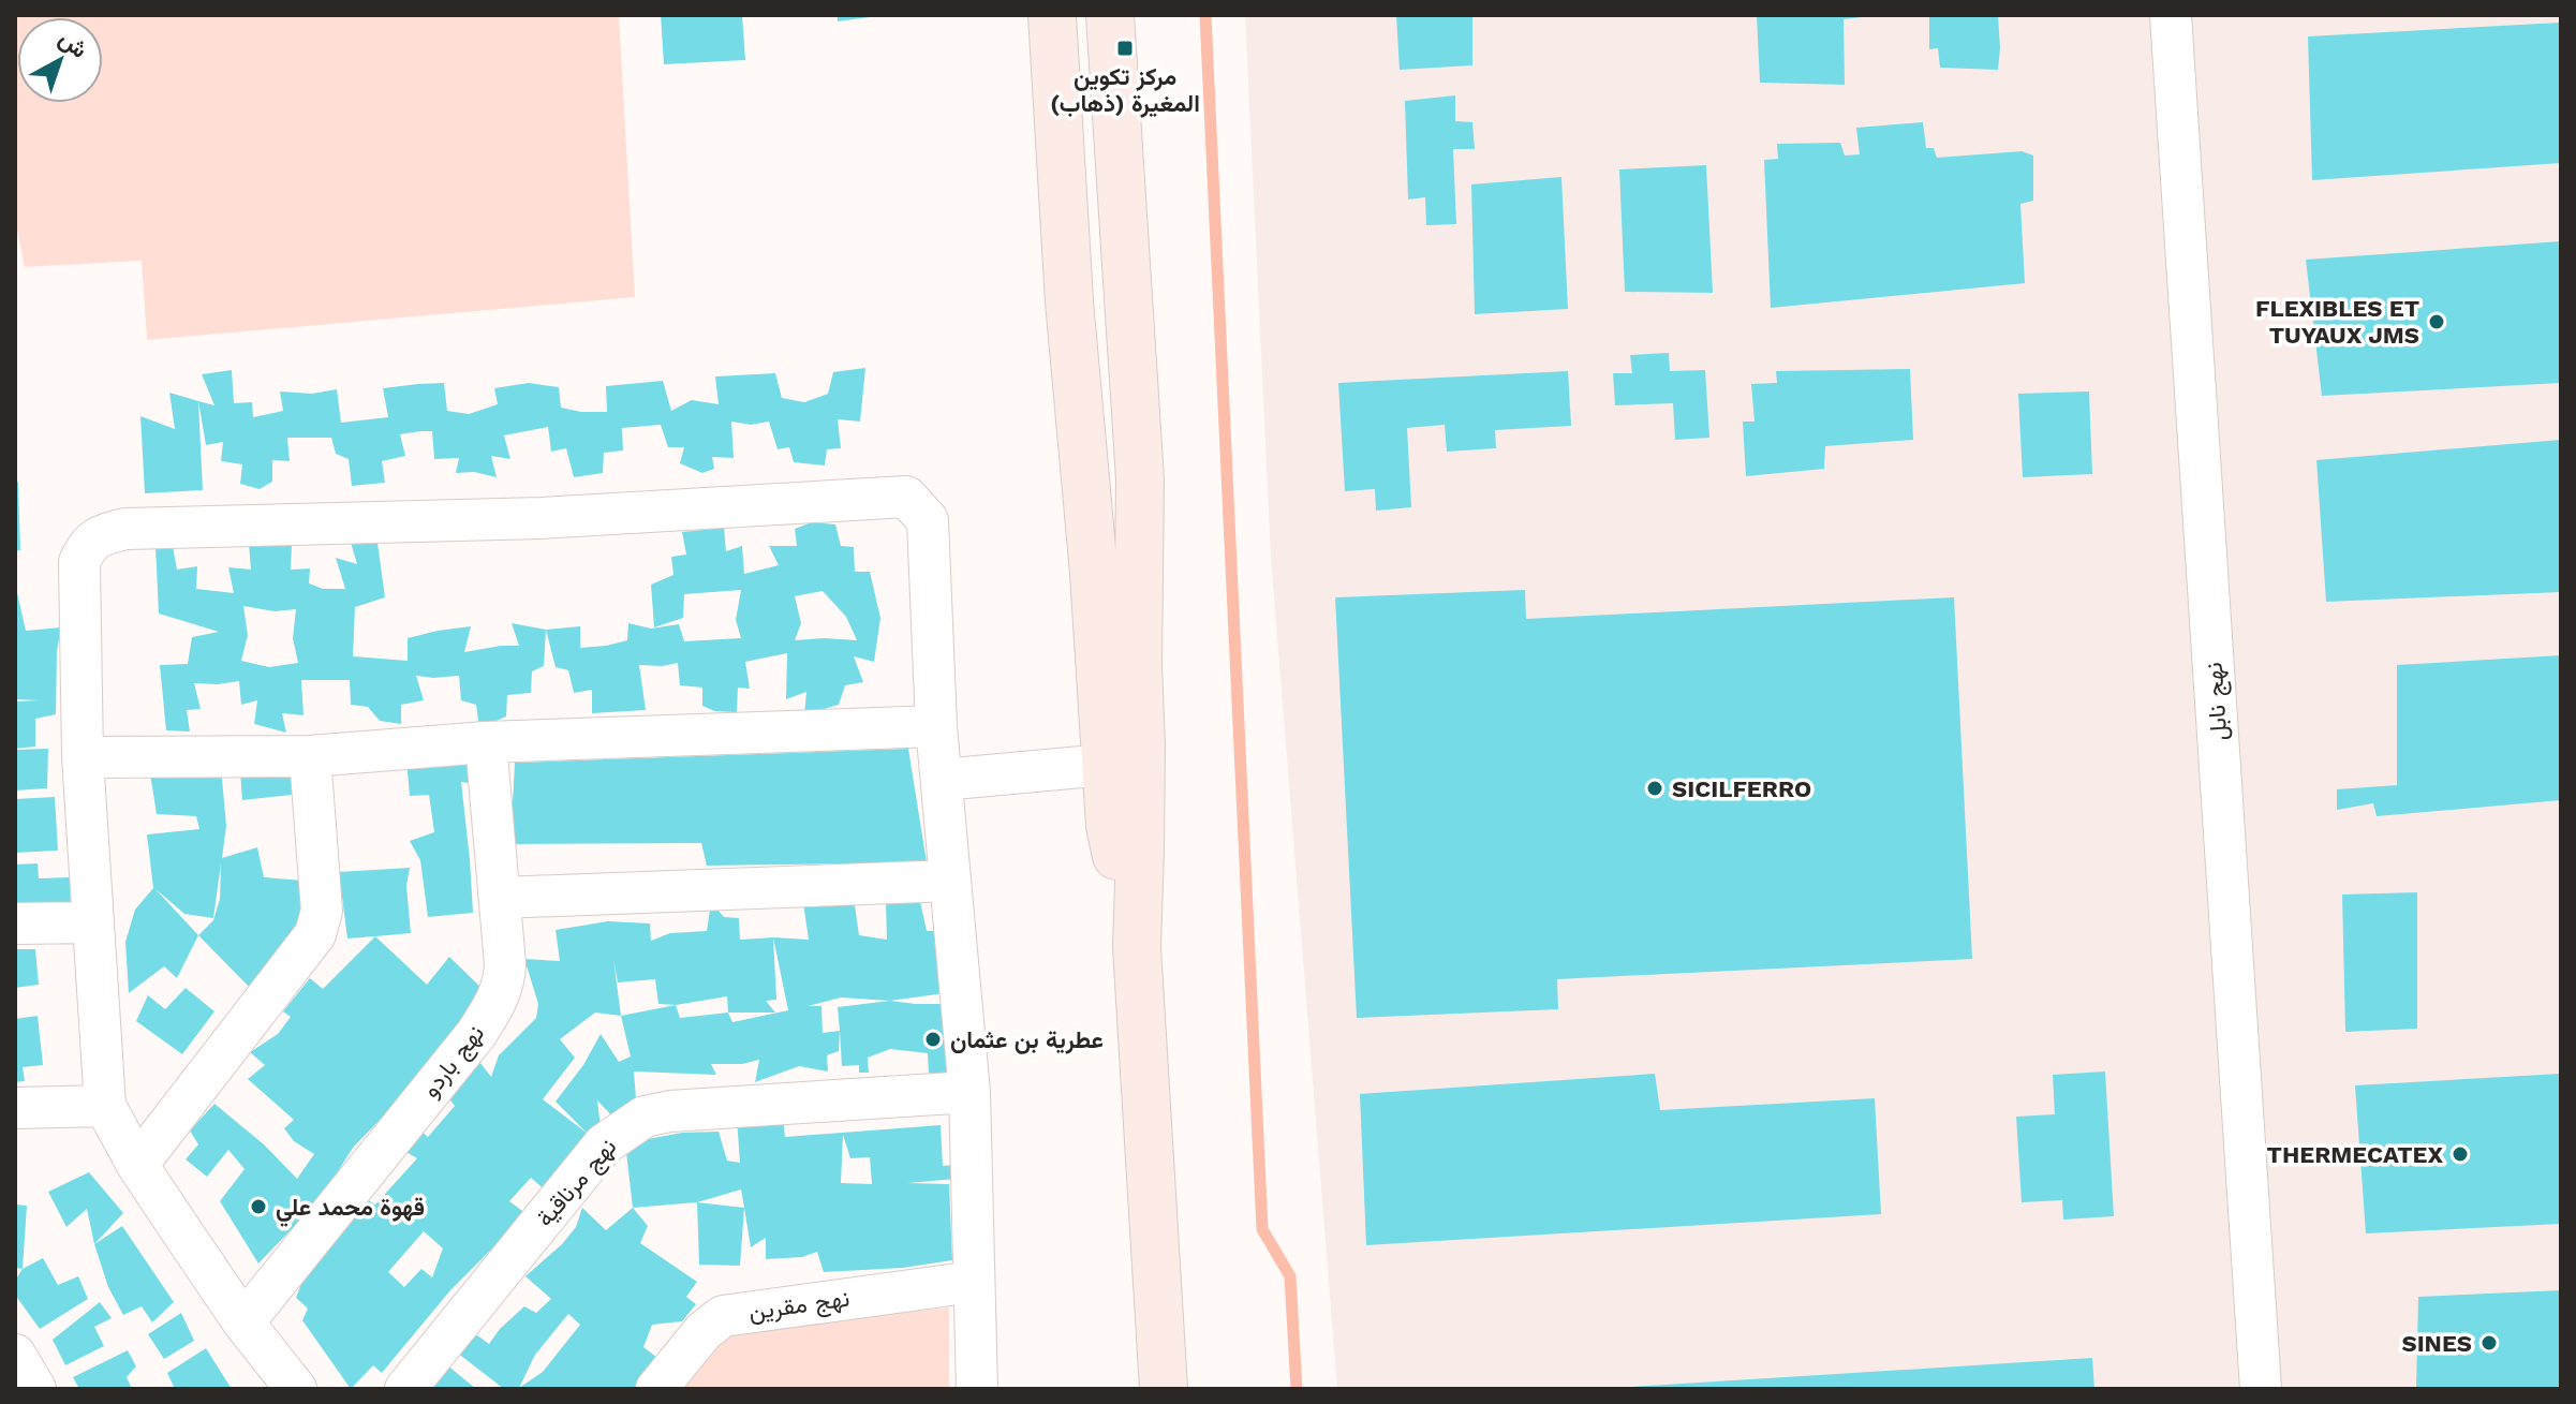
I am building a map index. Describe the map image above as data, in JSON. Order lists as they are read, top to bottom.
{
  "streets": {
    "street": [
      "نهج نابل",
      "نهج باردو",
      "نهج مرناقية",
      "نهج مقرين"
    ]
  },
  "places": {
    "transit": ["مركز تكوين المغيرة (ذهاب)"],
    "other": [
      "FLEXIBLES ET TUYAUX JMS",
      "SICILFERRO",
      "عطرية بن عثمان",
      "THERMECATEX",
      "قهوة محمد علي",
      "SINES"
    ]
  },
  "north": "top right"
}
